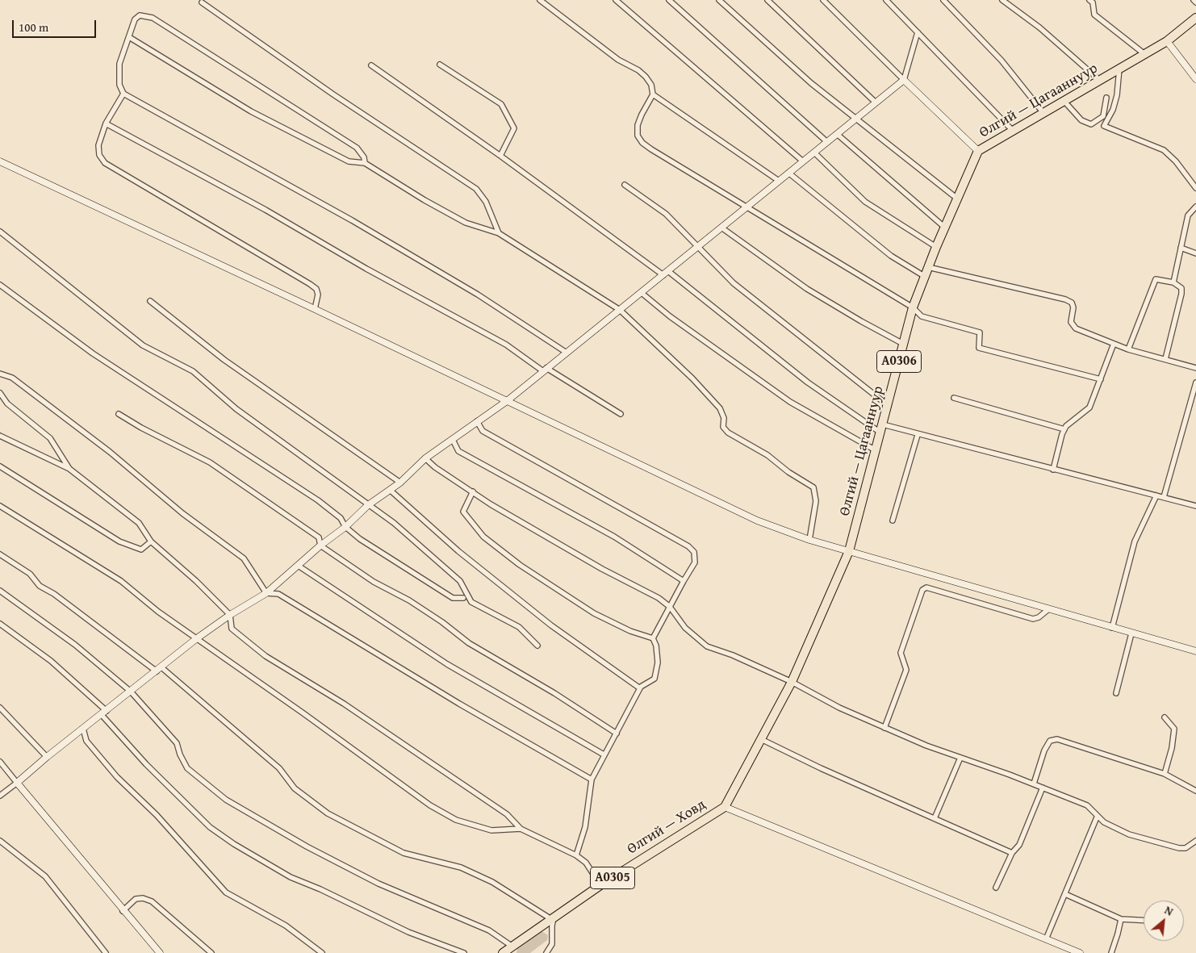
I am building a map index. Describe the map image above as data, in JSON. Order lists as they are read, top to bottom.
{
  "streets": {
    "highway": [
      "Өлгий — Цагааннуур",
      "A0306",
      "Өлгий — Ховд",
      "A0305"
    ]
  },
  "crossings": [
    ["Өлгий — Цагааннуур", "Өлгий — Ховд"]
  ],
  "scale_bar": "100 m",
  "north": "top right"
}
